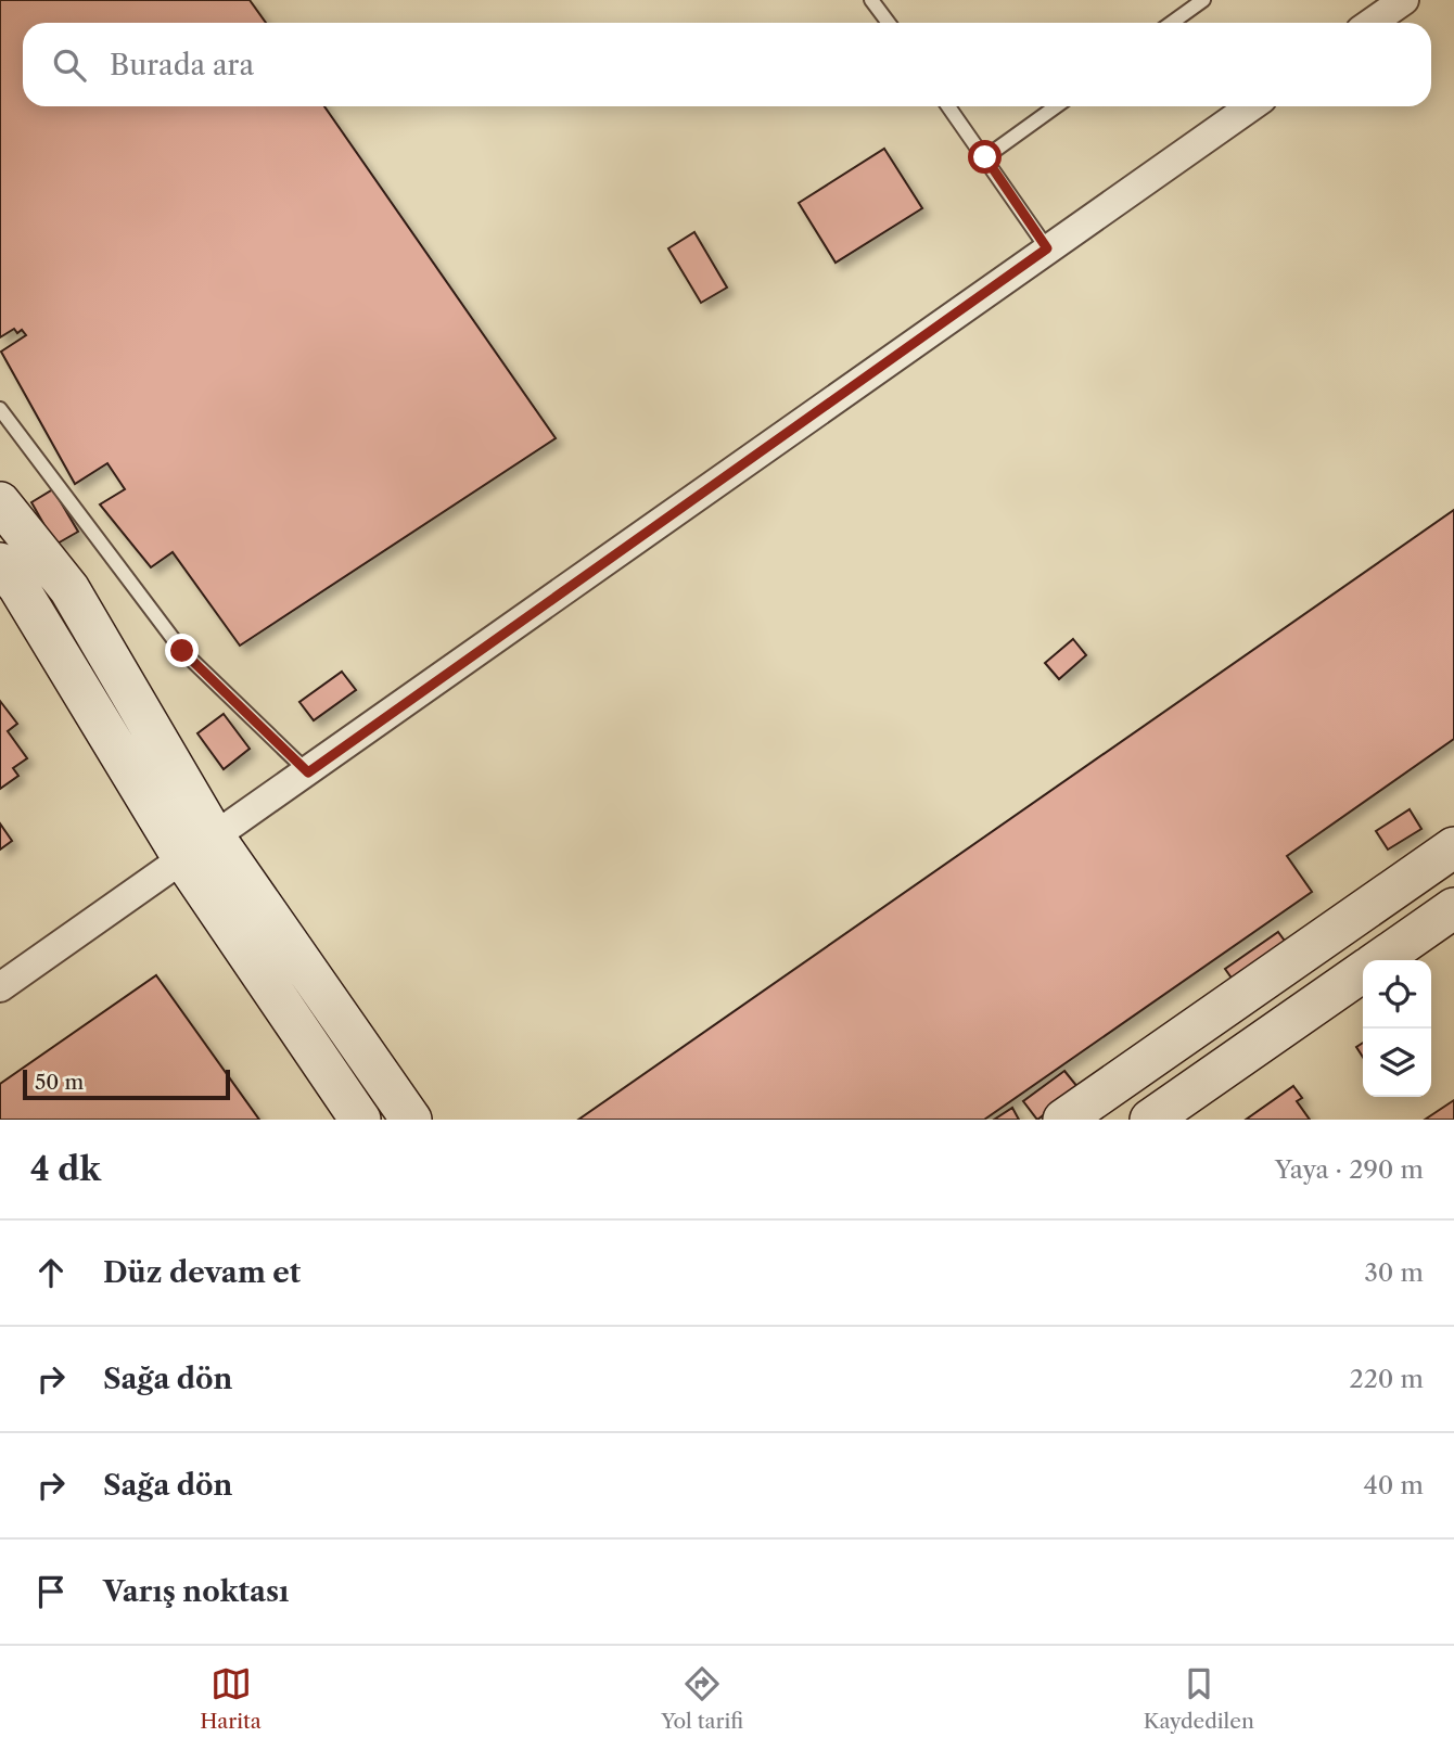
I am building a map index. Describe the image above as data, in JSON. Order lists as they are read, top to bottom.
{
  "scale_bar": "50 m",
  "page": {
    "search": "Burada ara",
    "scale": "50 m",
    "heading": ["4 dk", "Yaya · 290 m"],
    "list": [
      ["Düz devam et", "30 m"],
      ["Sağa dön", "220 m"],
      ["Sağa dön", "40 m"],
      "Varış noktası"
    ],
    "nav": ["Harita", "Yol tarifi", "Kaydedilen"]
  }
}
